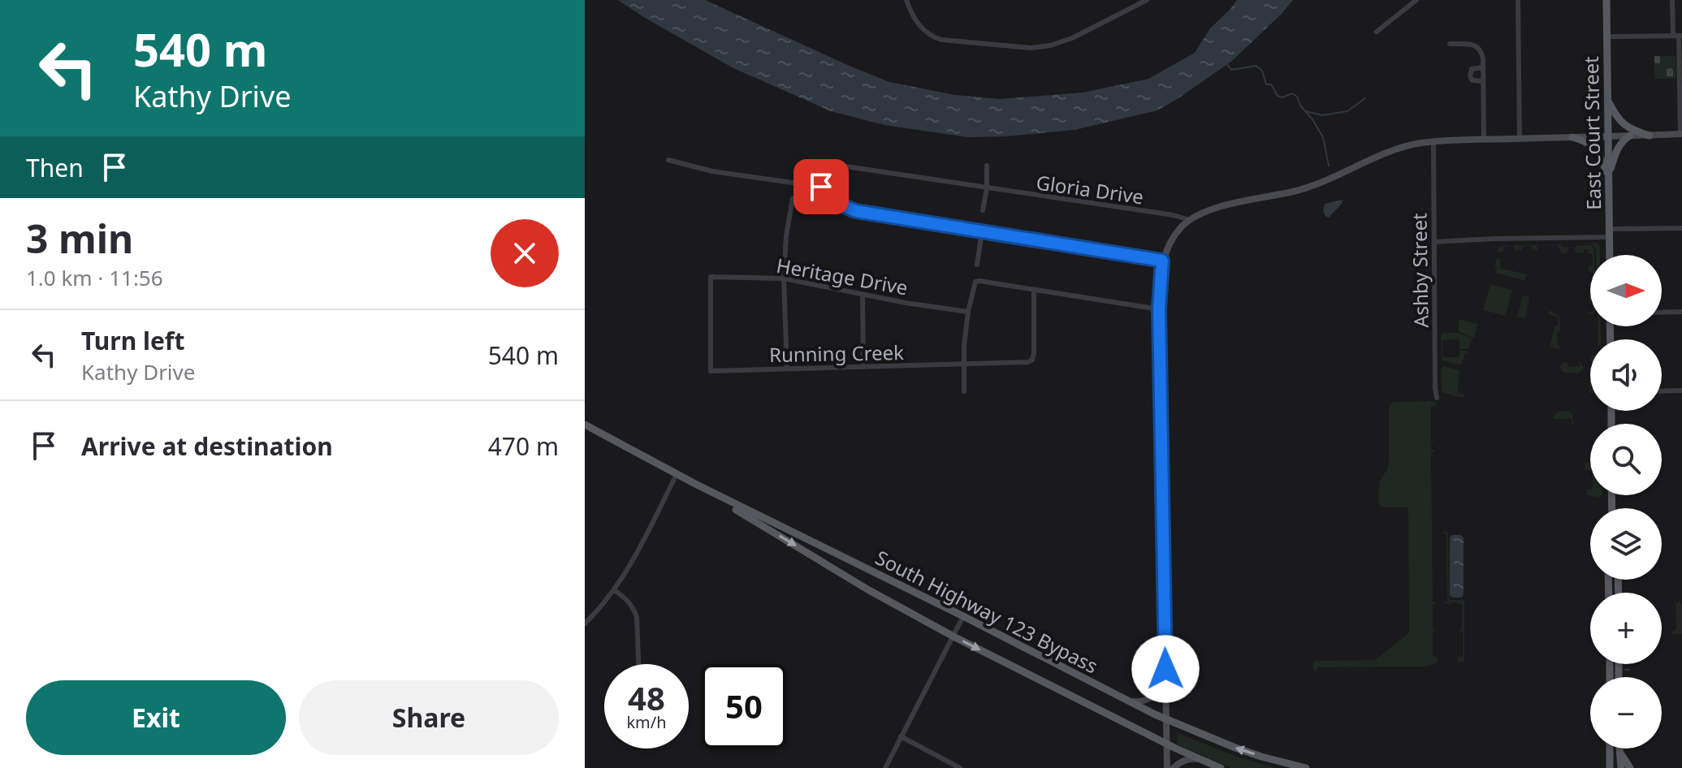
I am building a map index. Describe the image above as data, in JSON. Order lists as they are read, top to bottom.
{
  "streets": {
    "main road": ["East Court Street", "South Highway 123 Bypass"],
    "street": [
      "Gloria Drive",
      "Ashby Street",
      "Heritage Drive",
      "Running Creek"
    ]
  },
  "crossings": [
    ["Heritage Drive", "Running Creek"]
  ],
  "north": "right",
  "page": {
    "turn": ["540 m", "Kathy Drive"],
    "then": "Then",
    "heading": ["3 min", "1.0 km · 11:56"],
    "map_buttons": ["+", "−"],
    "list": [
      {
        "name": "Turn left",
        "note": "Kathy Drive",
        "value": "540 m"
      },
      {
        "name": "Arrive at destination",
        "value": "470 m"
      }
    ],
    "speed": "48 km/h",
    "limit": "50",
    "buttons": ["Exit", "Share"]
  }
}
